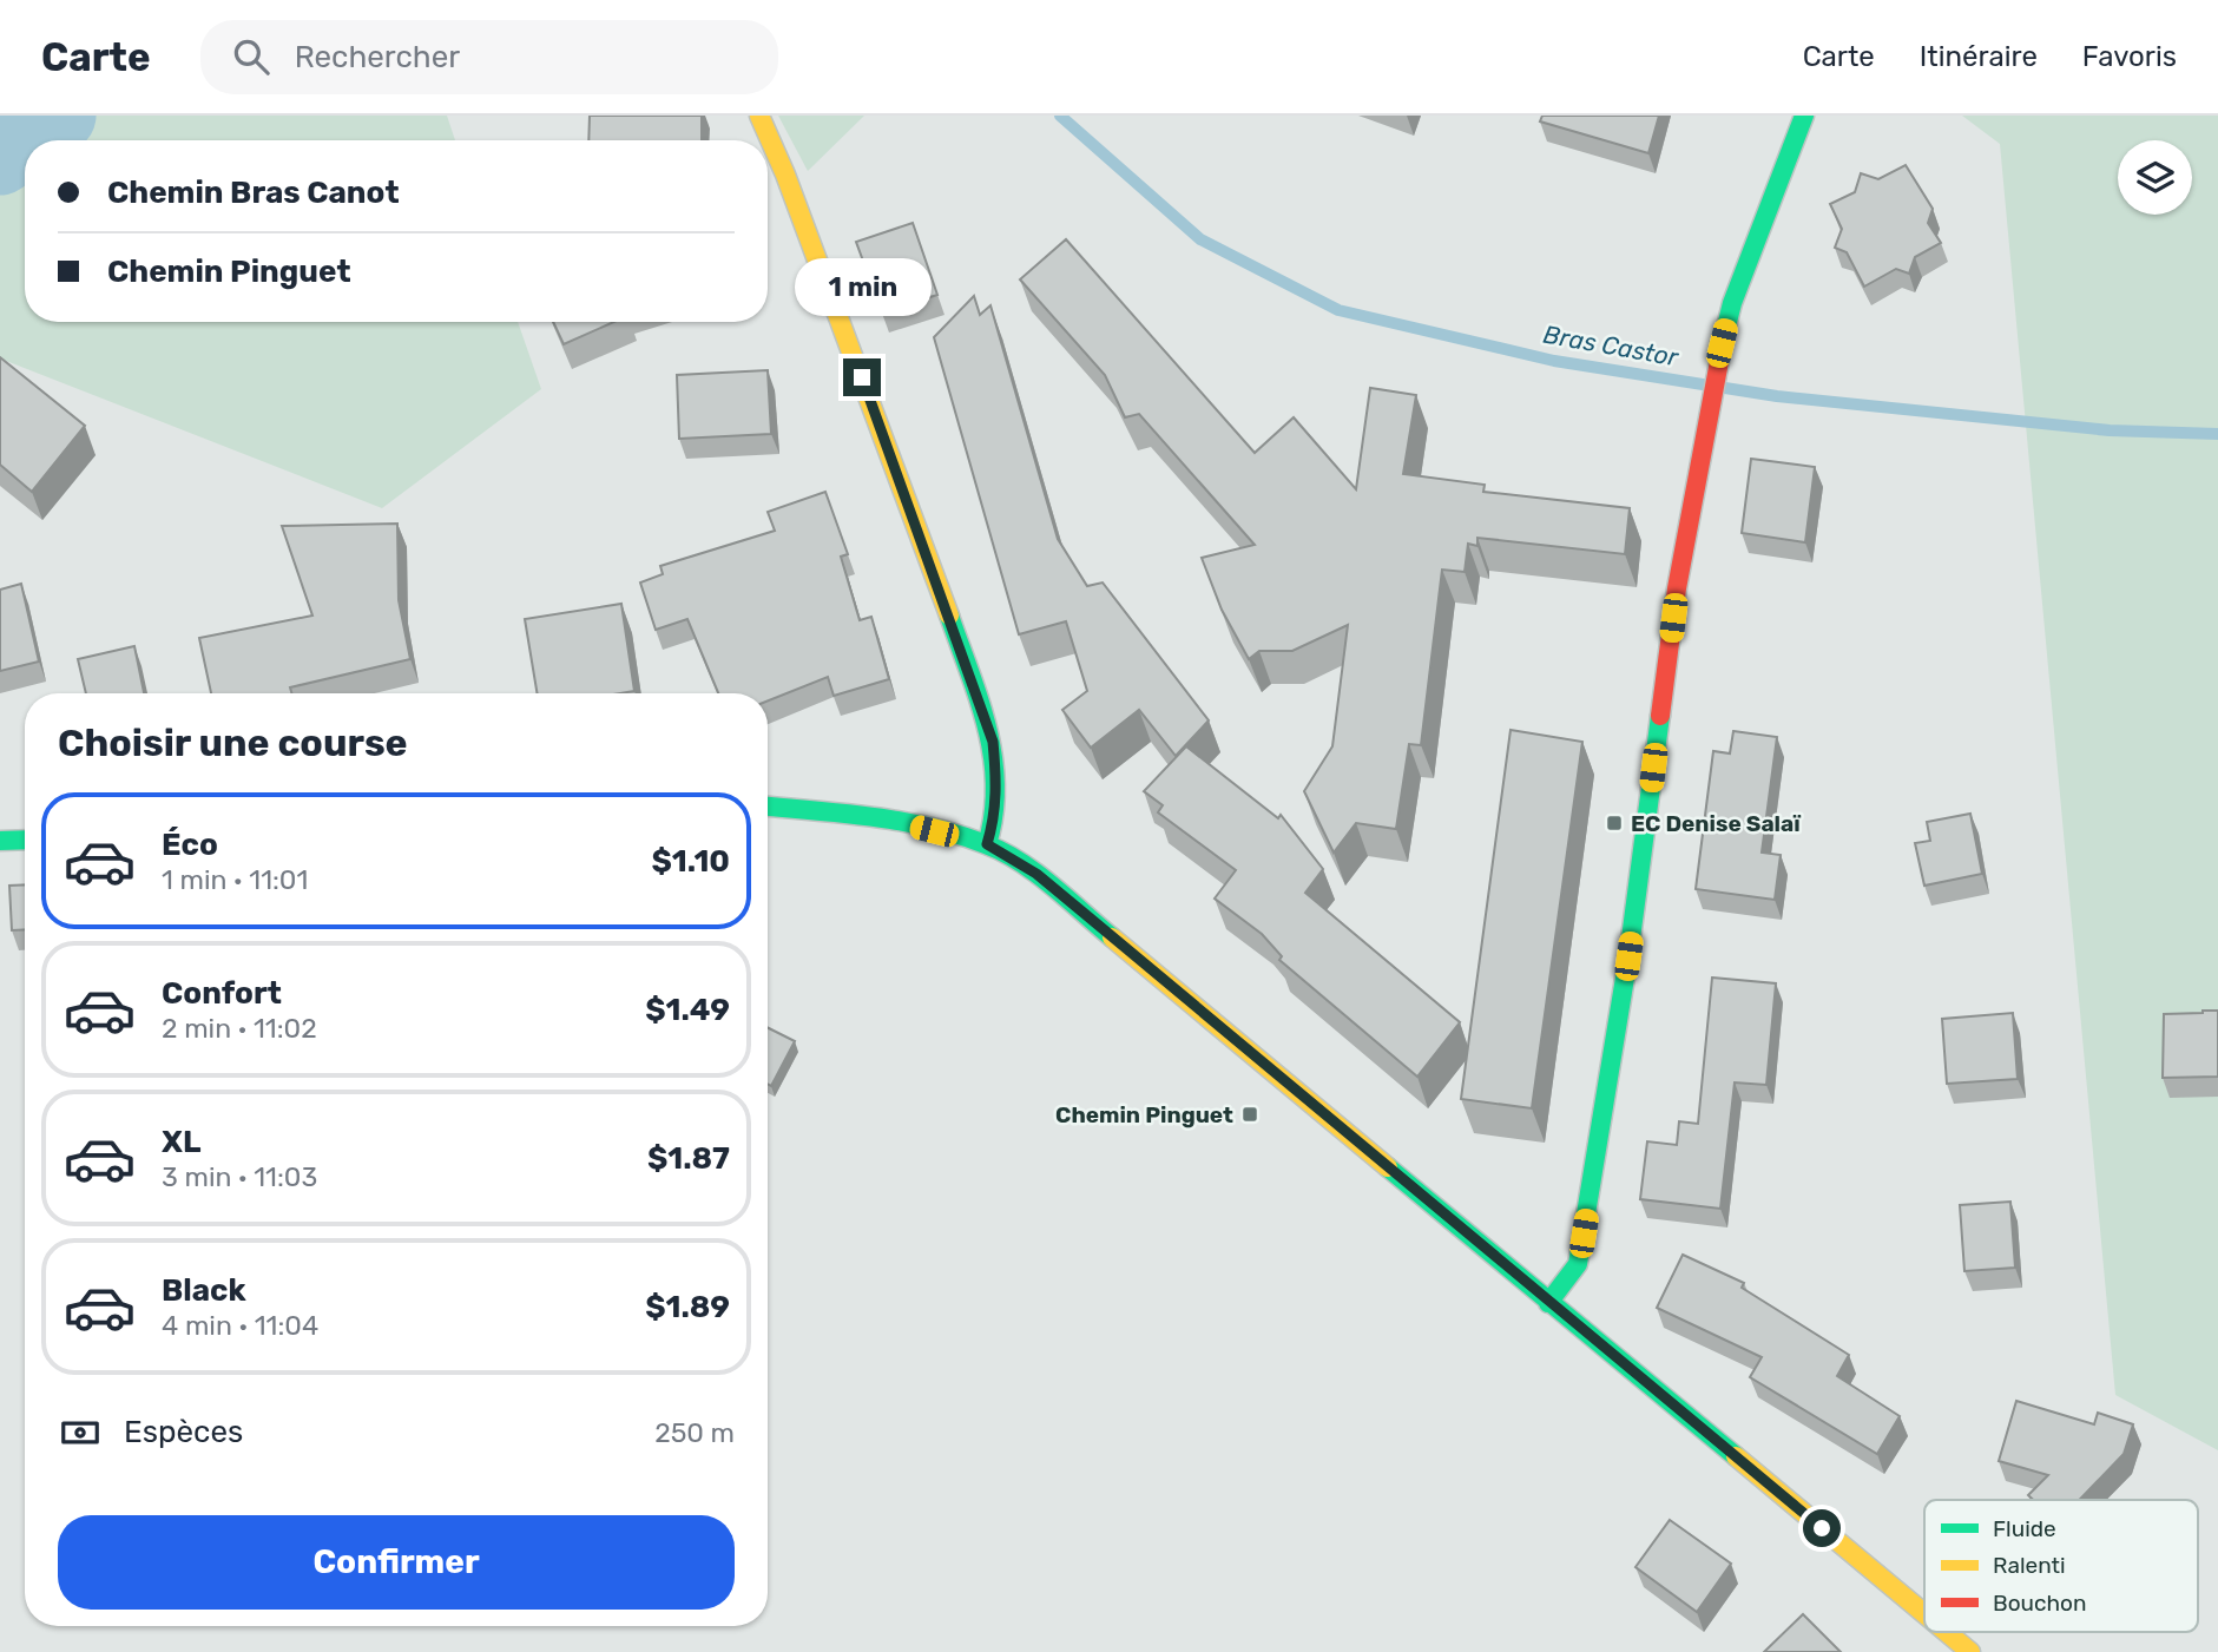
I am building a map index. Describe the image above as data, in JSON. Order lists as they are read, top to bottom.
{
  "water": ["Bras Castor"],
  "places": {
    "transit": ["EC Denise Salaï", "Chemin Pinguet"]
  },
  "legend": ["Fluide", "Ralenti", "Bouchon"],
  "page": {
    "header": "Carte",
    "search": "Rechercher",
    "nav": ["Carte", "Itinéraire", "Favoris"],
    "banner": ["Chemin Bras Canot", "Chemin Pinguet"],
    "bubble": "1 min",
    "heading": "Choisir une course",
    "list": [
      {
        "name": "Éco",
        "note": "1 min · 11:01",
        "value": "$1.10"
      },
      {
        "name": "Confort",
        "note": "2 min · 11:02",
        "value": "$1.49"
      },
      {
        "name": "XL",
        "note": "3 min · 11:03",
        "value": "$1.87"
      },
      {
        "name": "Black",
        "note": "4 min · 11:04",
        "value": "$1.89"
      }
    ],
    "pay": ["Espèces", "250 m"],
    "buttons": "Confirmer"
  }
}
